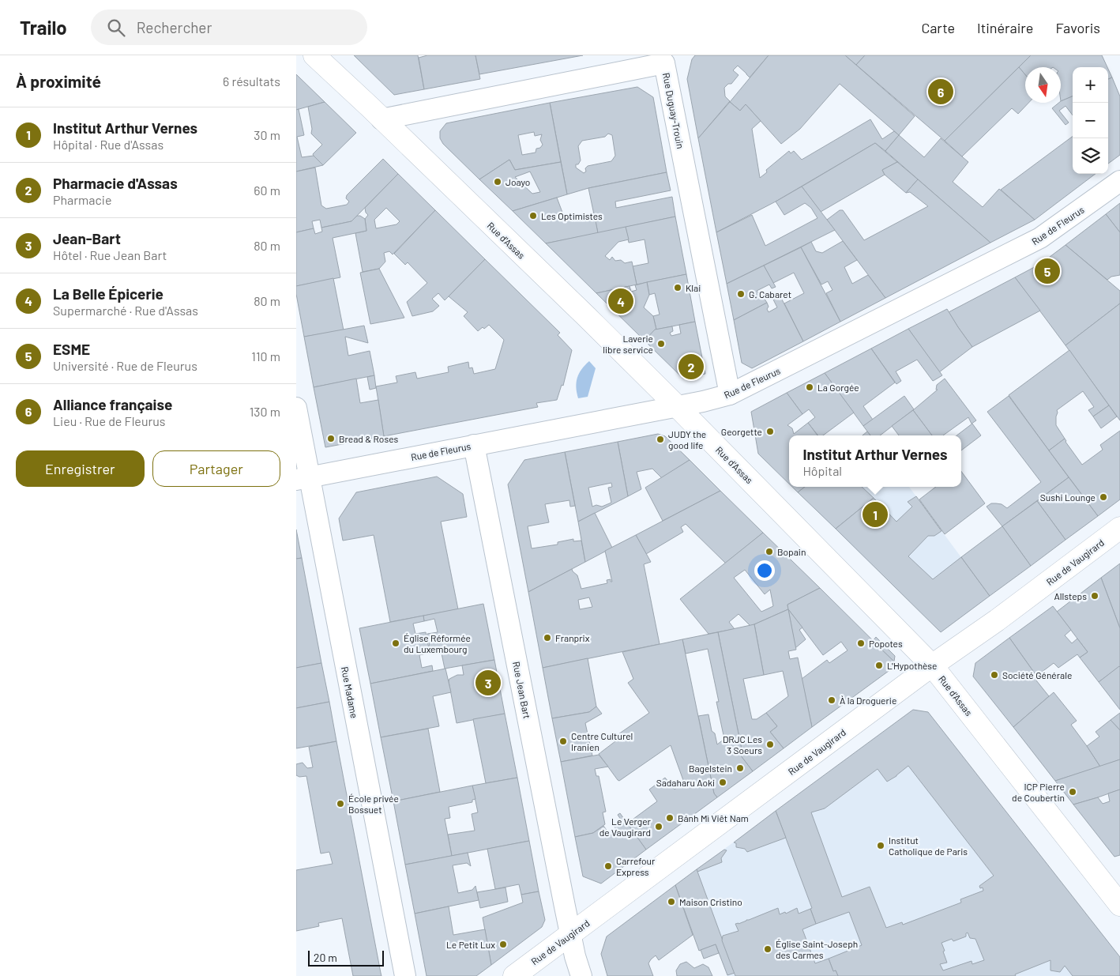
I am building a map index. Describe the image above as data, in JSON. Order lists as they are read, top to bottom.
{
  "streets": {
    "street": [
      "Rue Duguay-Trouin",
      "Rue de Fleurus",
      "Rue d'Assas",
      "Rue de Vaugirard",
      "Rue Jean Bart",
      "Rue Madame"
    ]
  },
  "crossings": [
    ["Rue Duguay-Trouin", "Rue de Fleurus"],
    ["Rue Duguay-Trouin", "Rue d'Assas"],
    ["Rue de Fleurus", "Rue d'Assas"],
    ["Rue de Fleurus", "Rue Jean Bart"],
    ["Rue de Fleurus", "Rue Madame"],
    ["Rue d'Assas", "Rue de Vaugirard"],
    ["Rue de Vaugirard", "Rue Jean Bart"]
  ],
  "places": [
    "Joayo",
    "Les Optimistes",
    "Klai",
    "G. Cabaret",
    "Laverie libre service",
    "La Gorgée",
    "Georgette",
    "Bread & Roses",
    "JUDY the good life",
    "Sushi Lounge",
    "Bopain",
    "Allsteps",
    "Franprix",
    "Église Réformée du Luxembourg",
    "Popotes",
    "L'Hypothèse",
    "Société Générale",
    "À la Droguerie",
    "Centre Culturel Iranien",
    "DRJC Les 3 Soeurs",
    "Bagelstein",
    "Sadaharu Aoki",
    "ICP Pierre de Coubertin",
    "École privée Bossuet",
    "Bánh Mì Viêt Nam",
    "Le Verger de Vaugirard",
    "Institut Catholique de Paris",
    "Carrefour Express",
    "Maison Cristino",
    "Le Petit Lux",
    "Église Saint-Joseph des Carmes"
  ],
  "scale_bar": "20 m",
  "north": "bottom",
  "page": {
    "header": "Trailo",
    "search": "Rechercher",
    "nav": ["Carte", "Itinéraire", "Favoris"],
    "heading": ["À proximité", "6 résultats"],
    "map_buttons": ["+", "−"],
    "pins": [
      "6",
      "5",
      "4",
      "2",
      "1",
      "3"
    ],
    "list": [
      {
        "mark": "1",
        "name": "Institut Arthur Vernes",
        "note": "Hôpital · Rue d'Assas",
        "value": "30 m"
      },
      {
        "mark": "2",
        "name": "Pharmacie d'Assas",
        "note": "Pharmacie",
        "value": "60 m"
      },
      {
        "mark": "3",
        "name": "Jean-Bart",
        "note": "Hôtel · Rue Jean Bart",
        "value": "80 m"
      },
      {
        "mark": "4",
        "name": "La Belle Épicerie",
        "note": "Supermarché · Rue d'Assas",
        "value": "80 m"
      },
      {
        "mark": "5",
        "name": "ESME",
        "note": "Université · Rue de Fleurus",
        "value": "110 m"
      },
      {
        "mark": "6",
        "name": "Alliance française",
        "note": "Lieu · Rue de Fleurus",
        "value": "130 m"
      }
    ],
    "popup": ["Institut Arthur Vernes", "Hôpital"],
    "buttons": ["Enregistrer", "Partager"],
    "scale": "20 m"
  }
}
